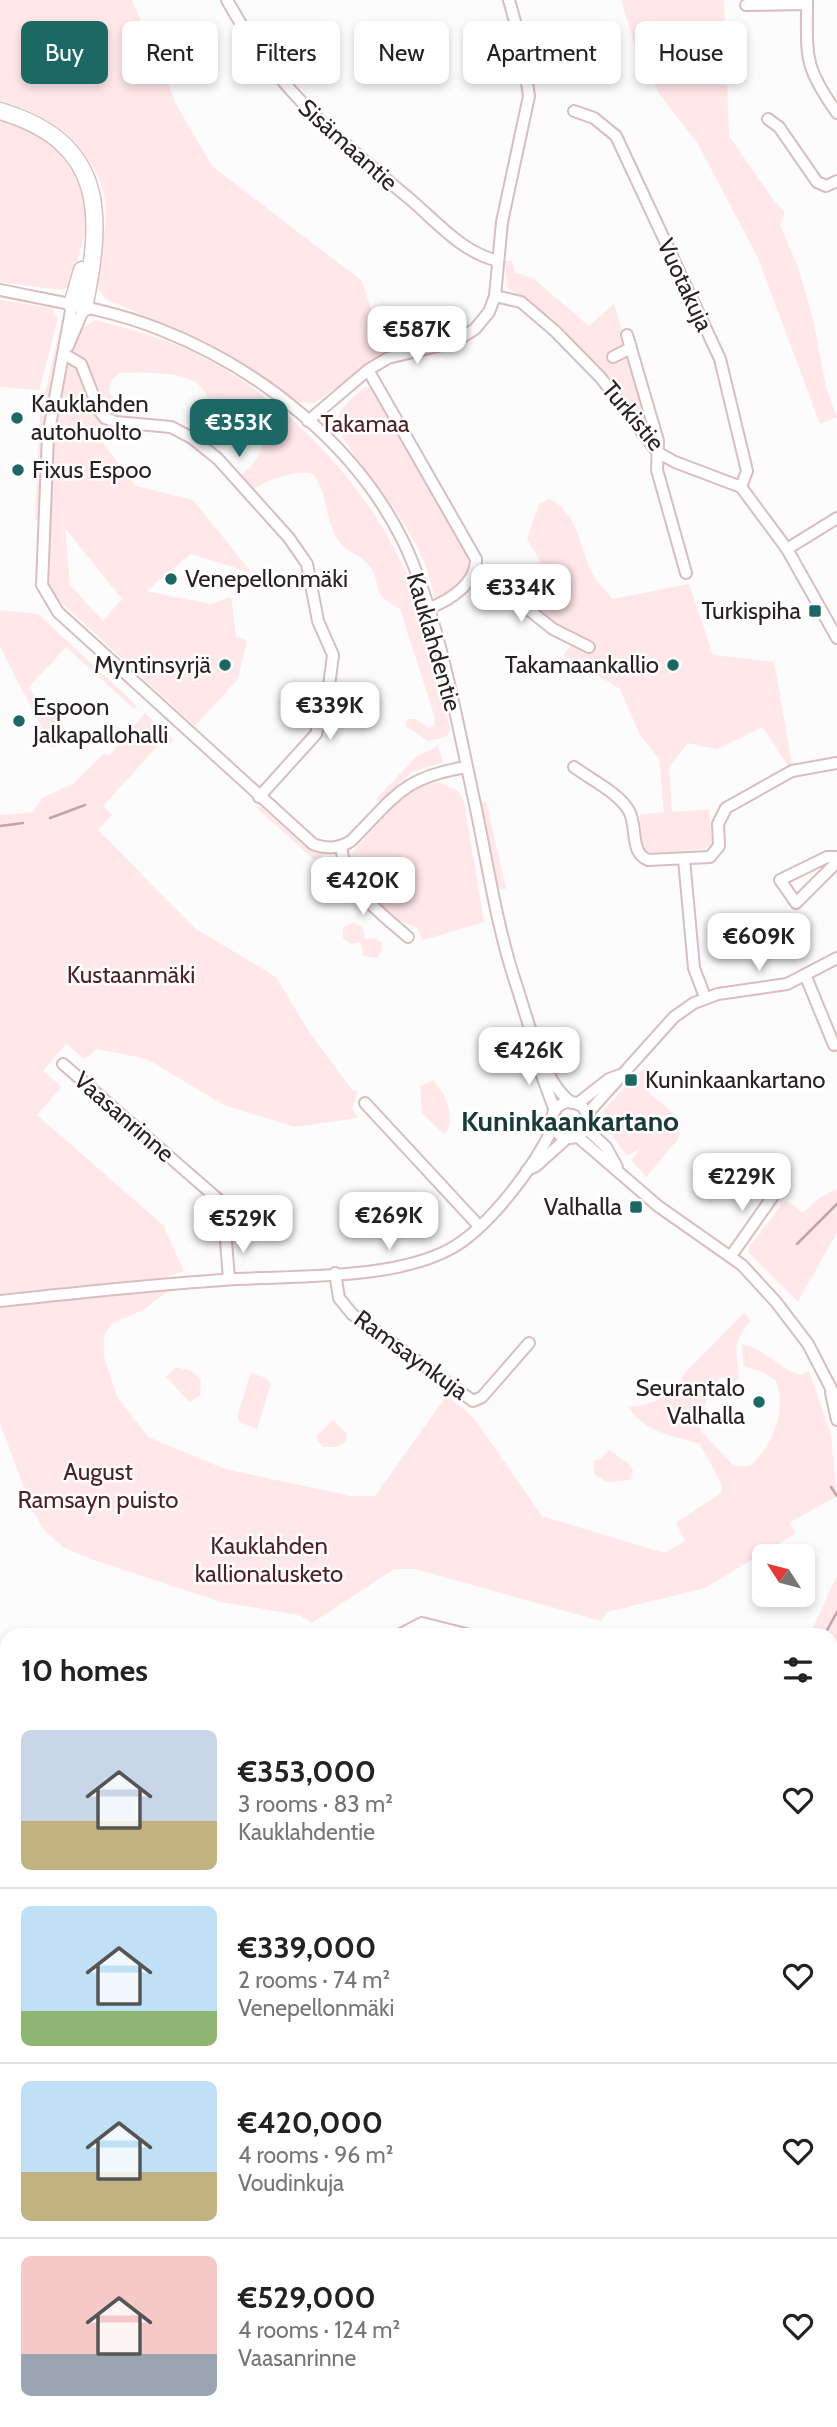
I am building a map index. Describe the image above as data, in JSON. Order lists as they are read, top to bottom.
{
  "streets": {
    "street": [
      "Sisämaantie",
      "Vuotakuja",
      "Turkistie",
      "Kauklahdentie",
      "Vaasanrinne",
      "Ramsaynkuja"
    ]
  },
  "crossings": [
    ["Vuotakuja", "Turkistie"]
  ],
  "districts": ["Kuninkaankartano"],
  "parks": [
    "Takamaa",
    "Kustaanmäki",
    "August Ramsayn puisto",
    "Kauklahden kallionalusketo"
  ],
  "places": {
    "other": [
      "Kauklahden autohuolto",
      "Fixus Espoo",
      "Venepellonmäki",
      "Myntinsyrjä",
      "Takamaankallio",
      "Espoon Jalkapallohalli",
      "Seurantalo Valhalla"
    ],
    "transit": ["Turkispiha", "Kuninkaankartano", "Valhalla"]
  },
  "north": "top left",
  "page": {
    "chip": [
      "Buy",
      "Rent",
      "Filters",
      "New",
      "Apartment",
      "House"
    ],
    "price": [
      "€587K",
      "€353K",
      "€334K",
      "€339K",
      "€420K",
      "€609K",
      "€426K",
      "€229K",
      "€269K",
      "€529K"
    ],
    "heading": "10 homes",
    "list": [
      {
        "name": "€353,000",
        "note": "3 rooms · 83 m² · Kauklahdentie"
      },
      {
        "name": "€339,000",
        "note": "2 rooms · 74 m² · Venepellonmäki"
      },
      {
        "name": "€420,000",
        "note": "4 rooms · 96 m² · Voudinkuja"
      },
      {
        "name": "€529,000",
        "note": "4 rooms · 124 m² · Vaasanrinne"
      }
    ]
  }
}
